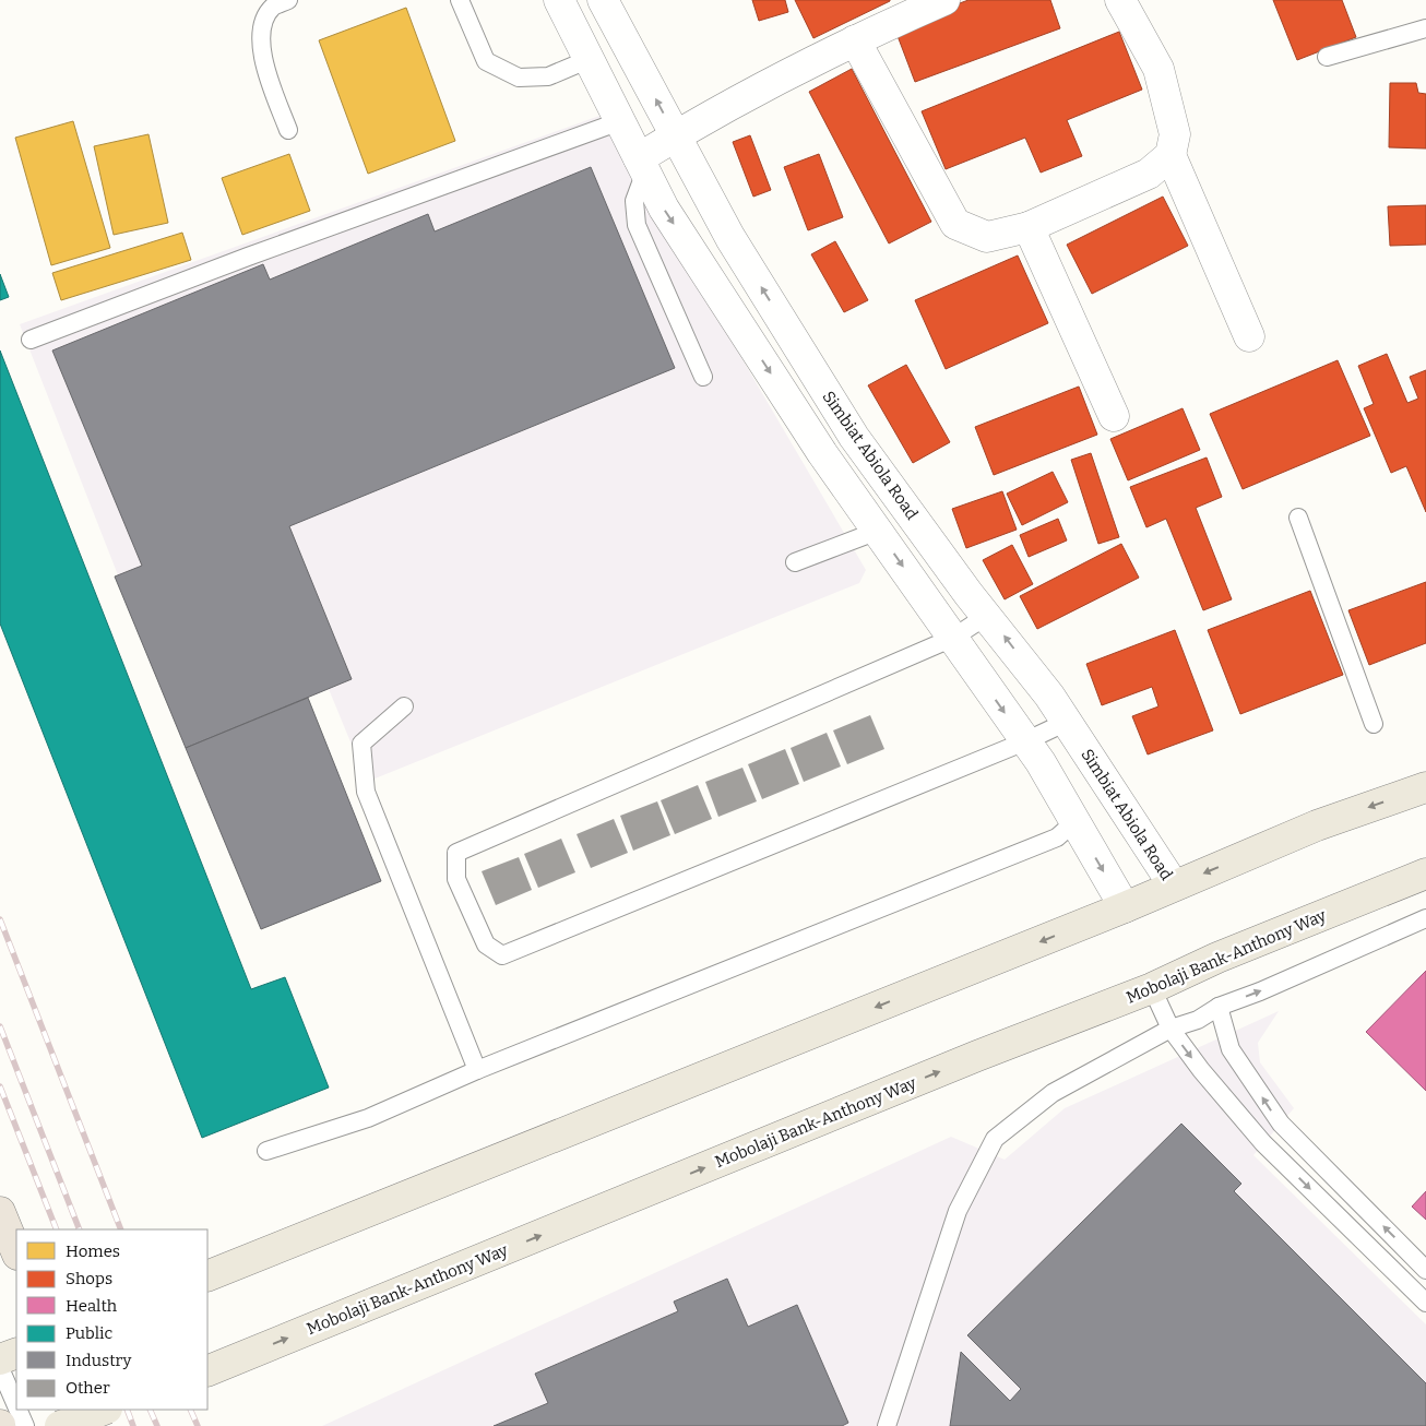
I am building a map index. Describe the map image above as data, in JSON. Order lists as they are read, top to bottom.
{
  "streets": {
    "main road": ["Mobolaji Bank-Anthony Way"],
    "street": ["Simbiat Abiola Road"]
  },
  "legend": [
    "Homes",
    "Shops",
    "Health",
    "Public",
    "Industry",
    "Other"
  ]
}
